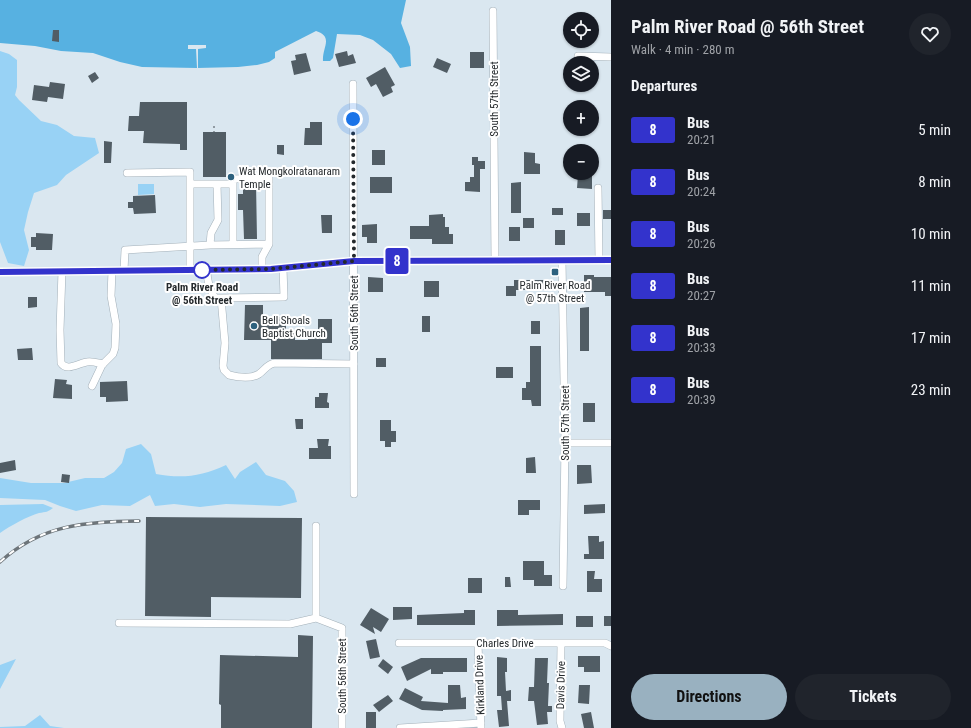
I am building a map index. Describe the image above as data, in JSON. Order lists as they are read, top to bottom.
{
  "streets": {
    "street": [
      "South 57th Street",
      "South 56th Street",
      "Charles Drive",
      "Kirkland Drive",
      "Davis Drive"
    ]
  },
  "crossings": [
    ["Charles Drive", "Kirkland Drive"],
    ["Charles Drive", "Davis Drive"]
  ],
  "places": {
    "other": ["Wat Mongkolratanaram Temple", "Palm River Road @ 56th Street", "Bell Shoals Baptist Church"],
    "transit": ["Palm River Road @ 57th Street"]
  },
  "lines": ["bus line 8"],
  "page": {
    "on_map": "8",
    "heading": [
      ["Palm River Road @ 56th Street", "Walk · 4 min · 280 m"],
      "Departures"
    ],
    "map_buttons": ["+", "−"],
    "list": [
      {
        "mark": "8",
        "name": "Bus",
        "note": "20:21",
        "value": "5 min"
      },
      {
        "mark": "8",
        "name": "Bus",
        "note": "20:24",
        "value": "8 min"
      },
      {
        "mark": "8",
        "name": "Bus",
        "note": "20:26",
        "value": "10 min"
      },
      {
        "mark": "8",
        "name": "Bus",
        "note": "20:27",
        "value": "11 min"
      },
      {
        "mark": "8",
        "name": "Bus",
        "note": "20:33",
        "value": "17 min"
      },
      {
        "mark": "8",
        "name": "Bus",
        "note": "20:39",
        "value": "23 min"
      }
    ],
    "buttons": ["Directions", "Tickets"]
  }
}
